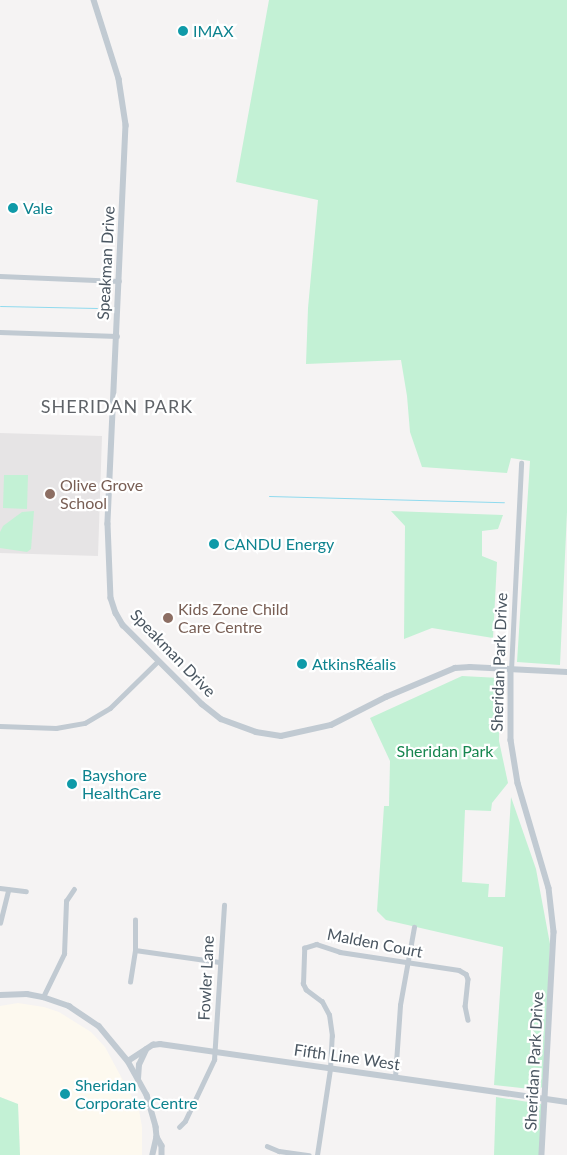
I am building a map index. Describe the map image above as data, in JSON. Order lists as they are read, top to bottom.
{
  "streets": {
    "street": [
      "Speakman Drive",
      "Sheridan Park Drive",
      "Malden Court",
      "Fowler Lane",
      "Fifth Line West"
    ]
  },
  "crossings": [
    ["Speakman Drive", "Sheridan Park Drive"],
    ["Sheridan Park Drive", "Fifth Line West"],
    ["Malden Court", "Fifth Line West"],
    ["Fowler Lane", "Fifth Line West"]
  ],
  "districts": ["SHERIDAN PARK"],
  "parks": ["Sheridan Park"],
  "places": [
    "IMAX",
    "Vale",
    "Olive Grove School",
    "CANDU Energy",
    "Kids Zone Child Care Centre",
    "AtkinsRéalis",
    "Bayshore HealthCare",
    "Sheridan Corporate Centre"
  ]
}
